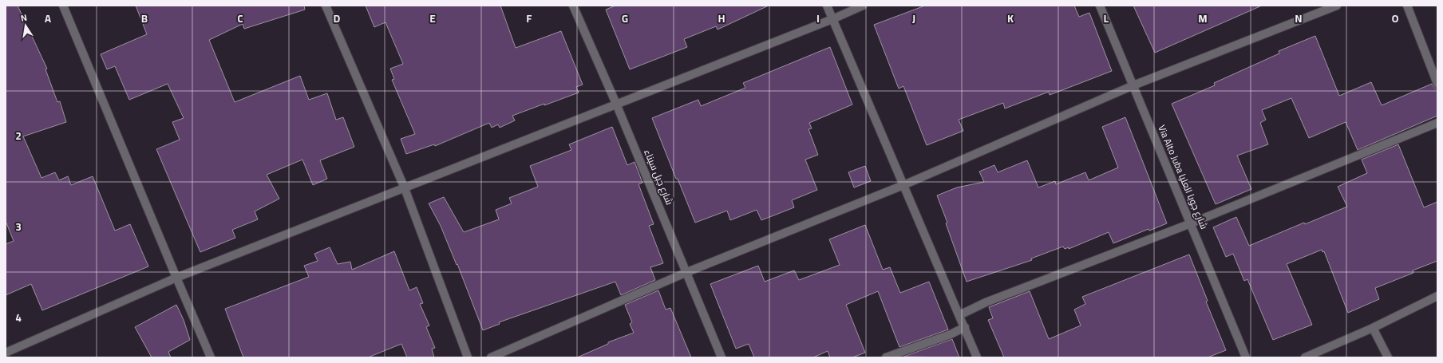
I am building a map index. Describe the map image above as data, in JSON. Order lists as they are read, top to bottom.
{
  "streets": {
    "street": ["شارع جبل سيناء", "Via Alto Juba شارع جوبا العليا"]
  },
  "north": "top",
  "grid": {
    "columns": [
      "A",
      "B",
      "C",
      "D",
      "E",
      "F",
      "G",
      "H",
      "I",
      "J",
      "K",
      "L",
      "M",
      "N",
      "O"
    ],
    "rows": ["2", "3", "4"]
  }
}
